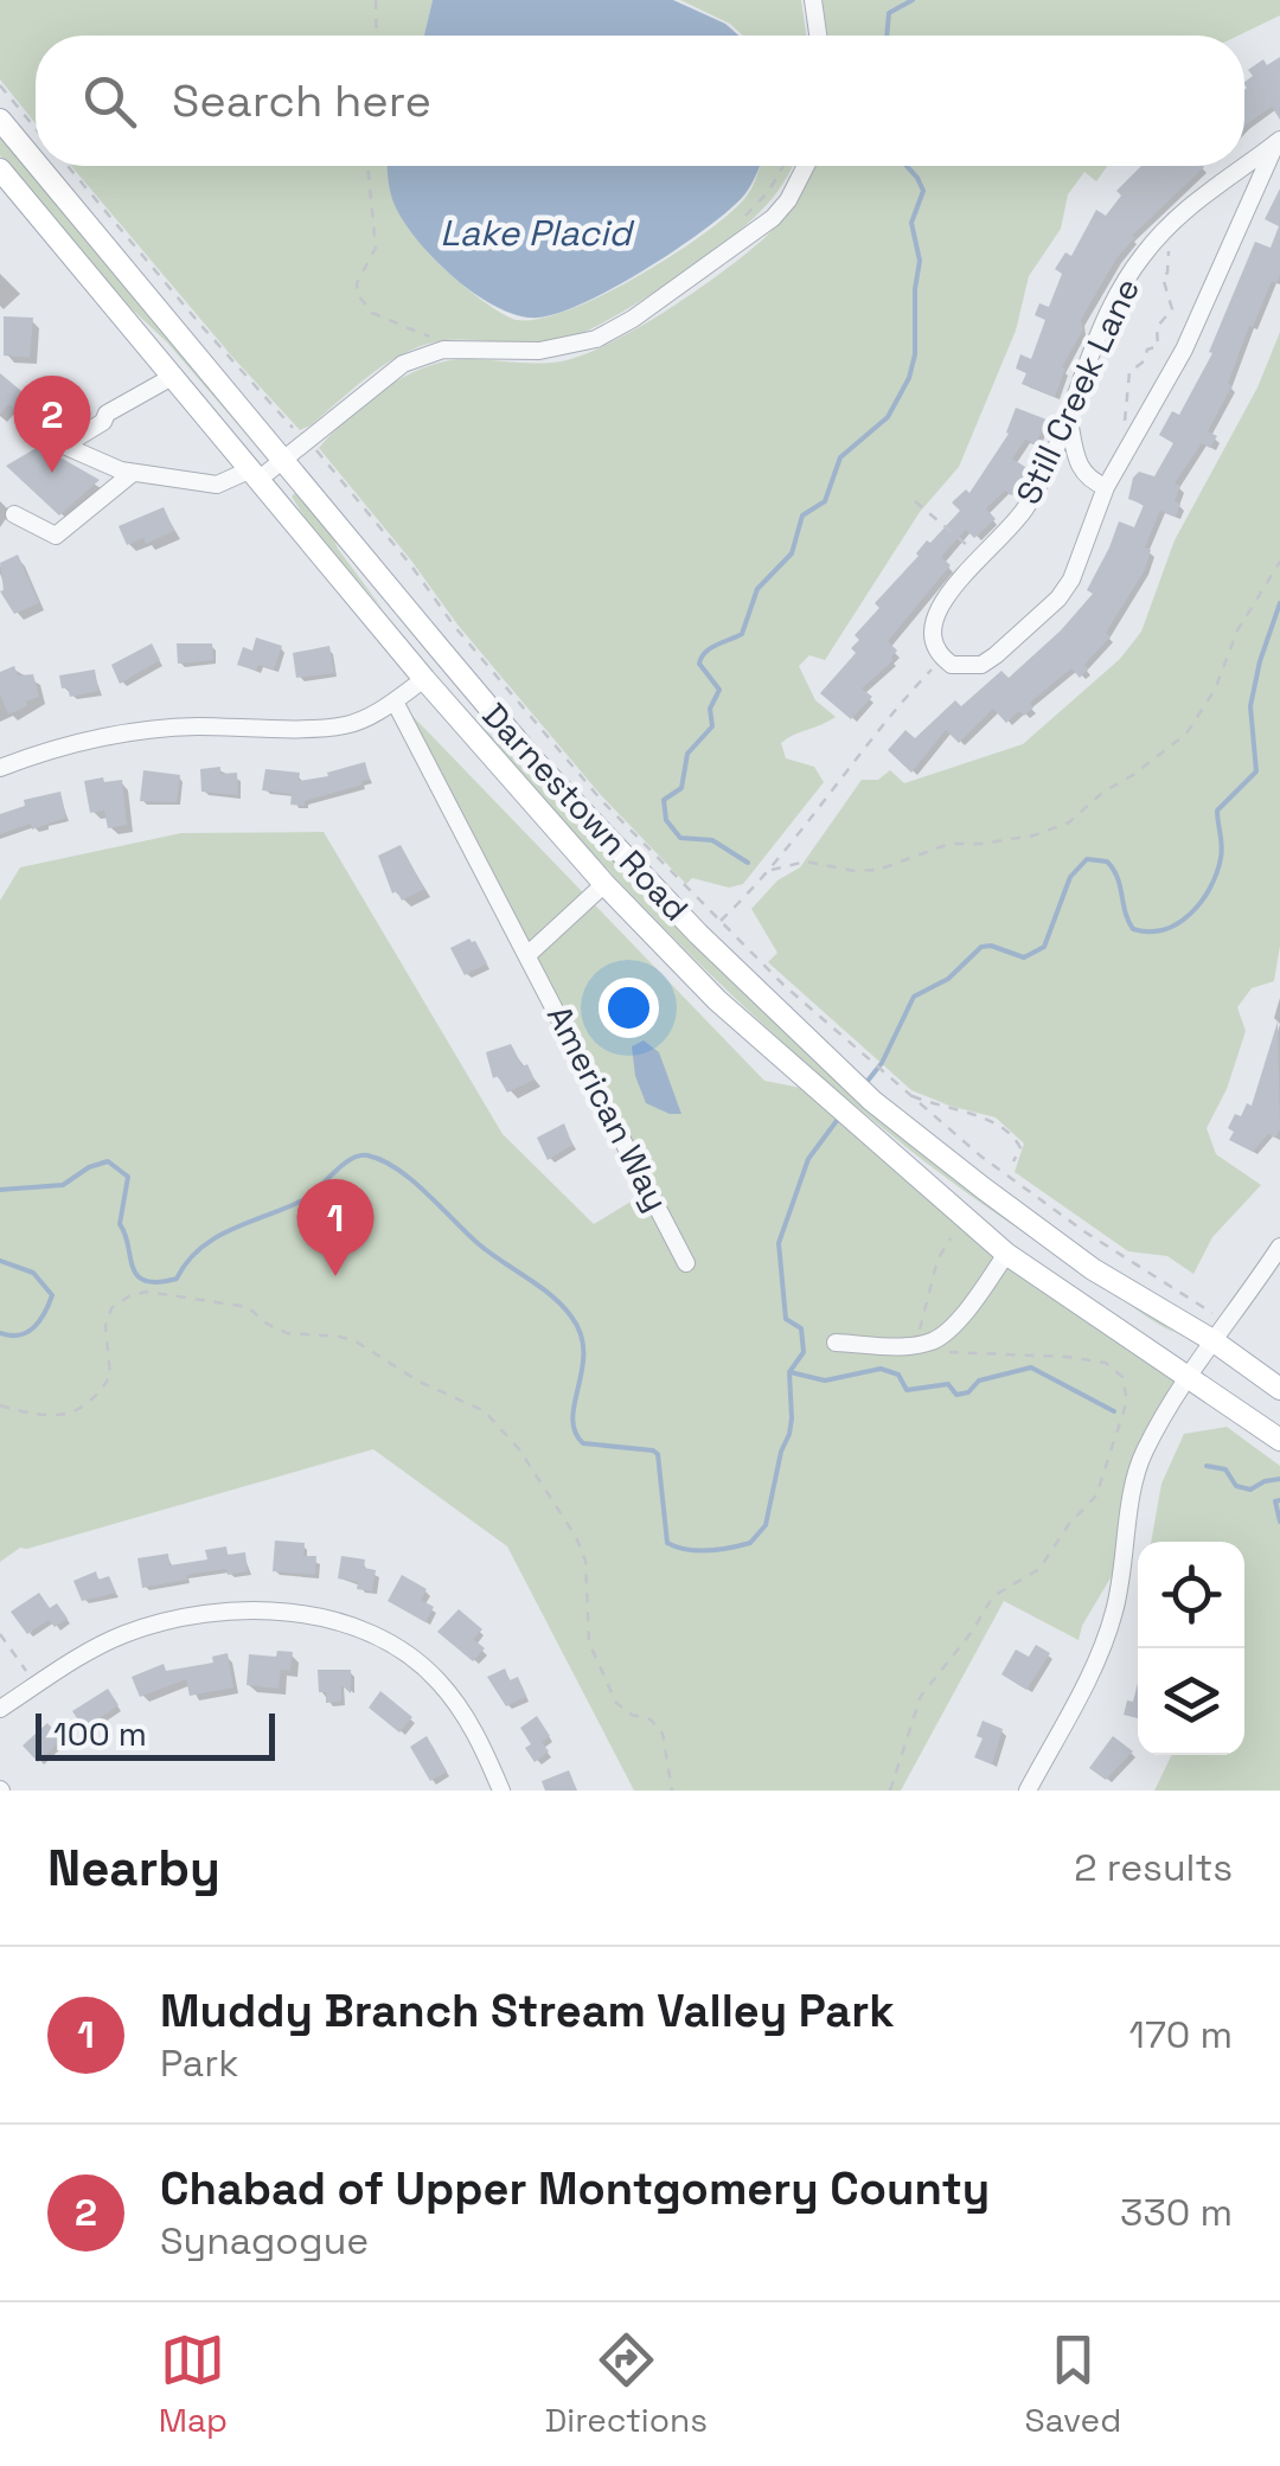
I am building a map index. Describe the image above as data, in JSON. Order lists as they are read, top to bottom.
{
  "streets": {
    "main road": ["Darnestown Road"],
    "street": ["Still Creek Lane", "American Way"]
  },
  "water": ["Lake Placid"],
  "scale_bar": "100 m",
  "page": {
    "search": "Search here",
    "pins": ["2", "1"],
    "scale": "100 m",
    "heading": ["Nearby", "2 results"],
    "list": [
      {
        "mark": "1",
        "name": "Muddy Branch Stream Valley Park",
        "note": "Park",
        "value": "170 m"
      },
      {
        "mark": "2",
        "name": "Chabad of Upper Montgomery County",
        "note": "Synagogue",
        "value": "330 m"
      }
    ],
    "nav": ["Map", "Directions", "Saved"]
  }
}
